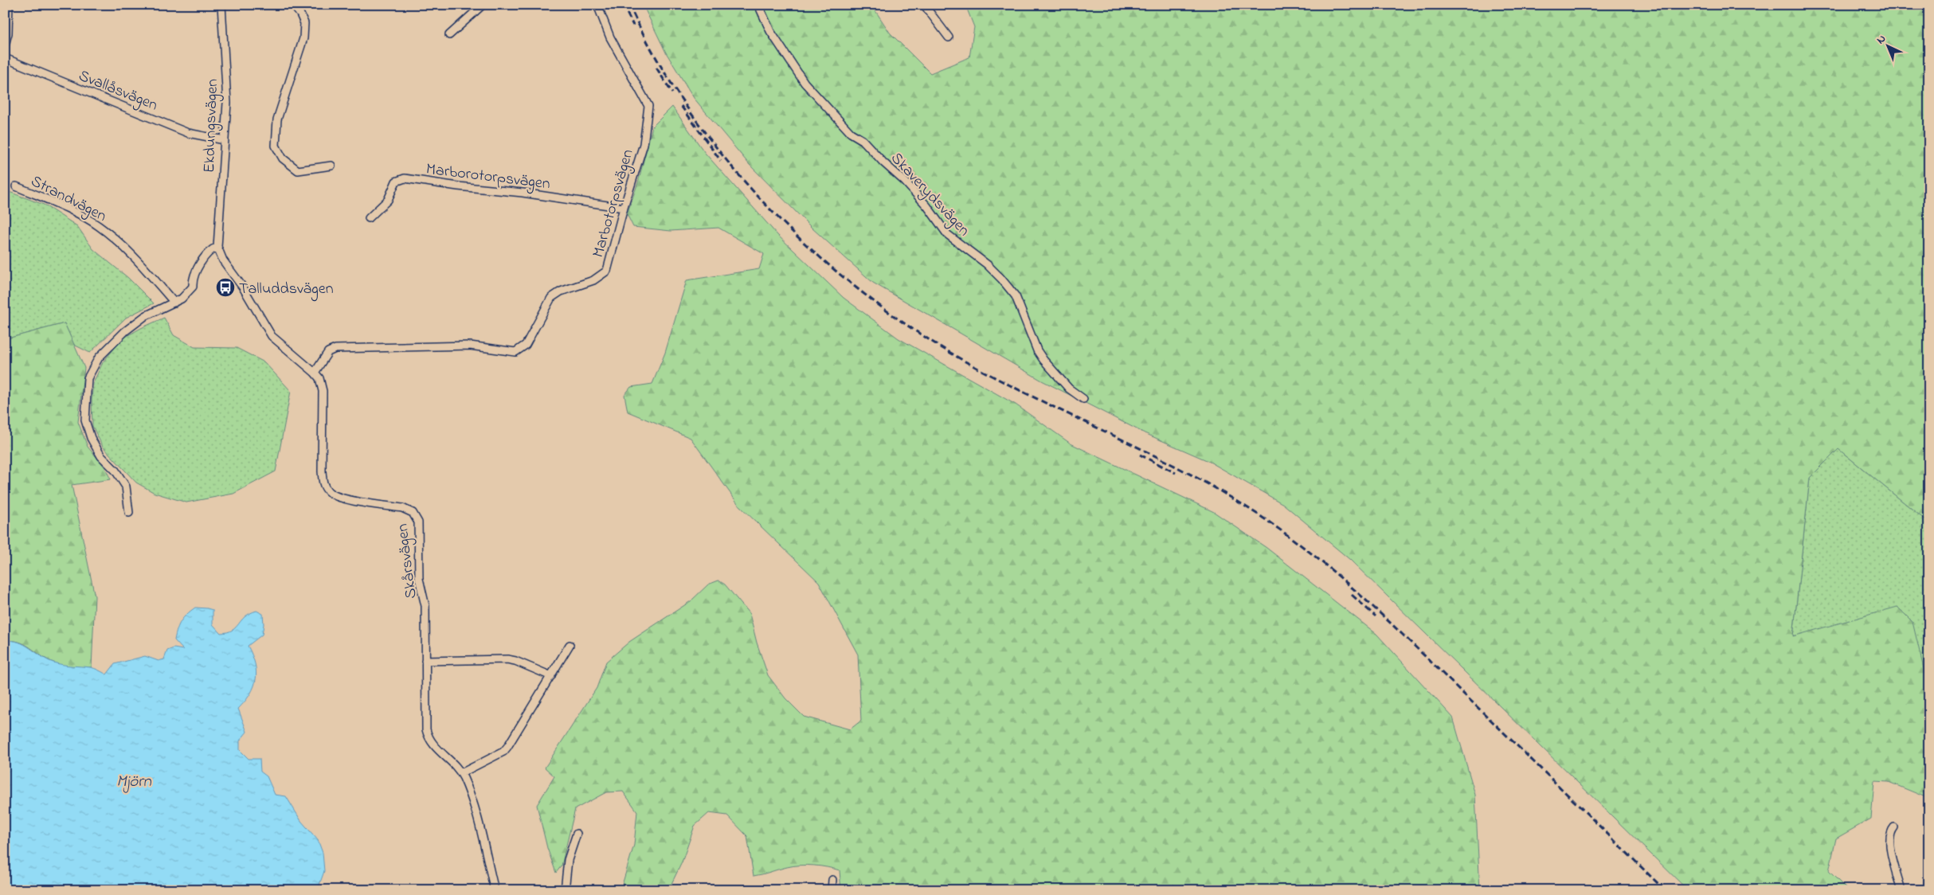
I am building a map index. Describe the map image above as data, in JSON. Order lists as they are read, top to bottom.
{
  "streets": {
    "street": [
      "Svallåsvägen",
      "Ekdungsvägen",
      "Marborotorpsvägen",
      "Skaverydsvägen",
      "Strandvägen",
      "Marbotorpsvägen",
      "Skårsvägen"
    ]
  },
  "crossings": [
    ["Svallåsvägen", "Ekdungsvägen"],
    ["Ekdungsvägen", "Skårsvägen"],
    ["Marborotorpsvägen", "Marbotorpsvägen"],
    ["Marbotorpsvägen", "Skårsvägen"]
  ],
  "water": ["Mjörn"],
  "places": {
    "bus stop": ["Talluddsvägen"]
  },
  "north": "top left"
}
